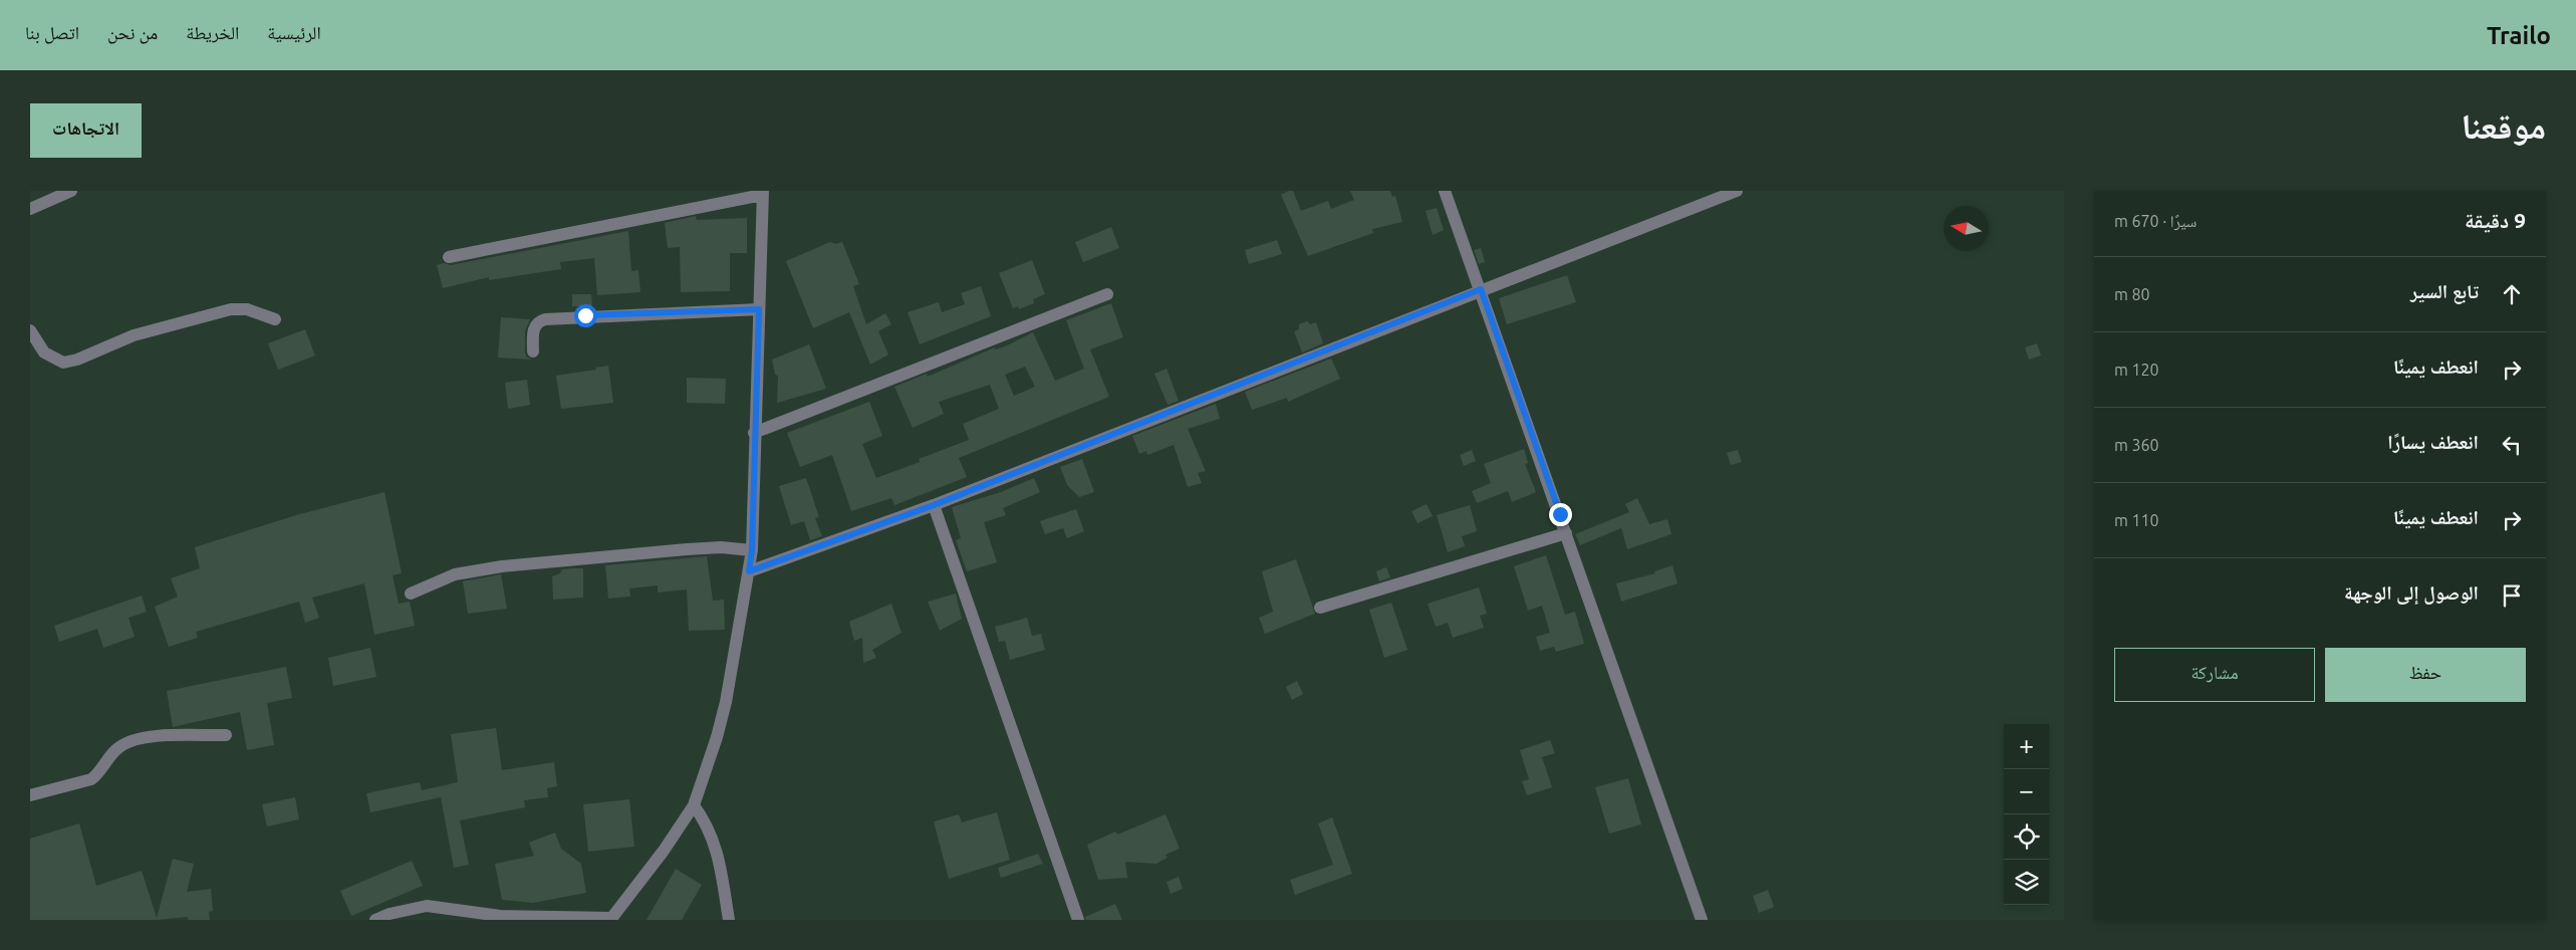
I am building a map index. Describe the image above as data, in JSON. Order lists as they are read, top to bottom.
{
  "north": "left",
  "page": {
    "header": "Trailo",
    "nav": [
      "الرئيسية",
      "الخريطة",
      "من نحن",
      "اتصل بنا"
    ],
    "title": "موقعنا",
    "buttons": [
      "الاتجاهات",
      ["حفظ", "مشاركة"]
    ],
    "heading": ["9 دقيقة", "سيرًا · 670 m"],
    "list": [
      ["تابع السير", "80 m"],
      ["انعطف يمينًا", "120 m"],
      ["انعطف يسارًا", "360 m"],
      ["انعطف يمينًا", "110 m"],
      "الوصول إلى الوجهة"
    ],
    "map_buttons": ["+", "−"]
  }
}
